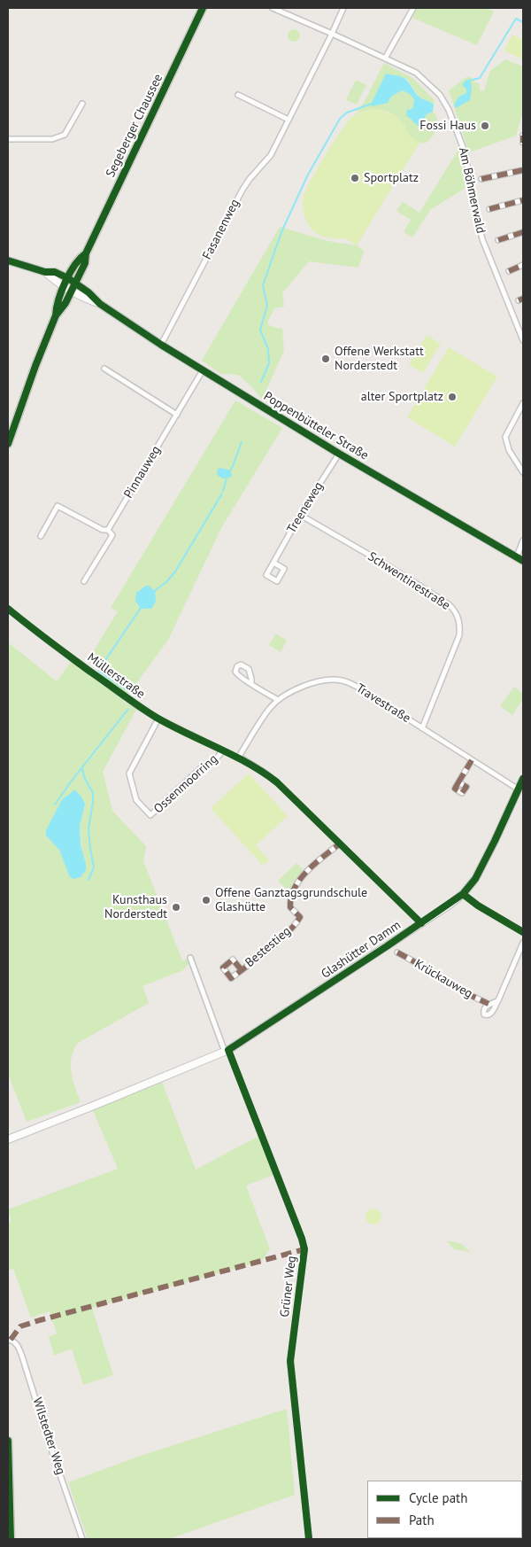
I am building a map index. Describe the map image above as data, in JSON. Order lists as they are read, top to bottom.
{
  "streets": {
    "main road": ["Segeberger Chaussee", "Poppenbütteler Straße", "Glashütter Damm"],
    "street": [
      "Am Böhmerwald",
      "Fasanenweg",
      "Pinnauweg",
      "Treeneweg",
      "Schwentinestraße",
      "Müllerstraße",
      "Travestraße",
      "Ossenmoorring",
      "Bestestieg",
      "Krückauweg",
      "Grüner Weg",
      "Wilstedter Weg"
    ]
  },
  "crossings": [
    ["Segeberger Chaussee", "Poppenbütteler Straße"],
    ["Am Böhmerwald", "Fasanenweg"],
    ["Fasanenweg", "Poppenbütteler Straße"],
    ["Poppenbütteler Straße", "Pinnauweg"],
    ["Poppenbütteler Straße", "Treeneweg"],
    ["Treeneweg", "Schwentinestraße"],
    ["Schwentinestraße", "Travestraße"],
    ["Müllerstraße", "Ossenmoorring"],
    ["Travestraße", "Bestestieg"],
    ["Travestraße", "Glashütter Damm"],
    ["Glashütter Damm", "Grüner Weg"]
  ],
  "places": [
    "Fossi Haus",
    "Sportplatz",
    "Offene Werkstatt Norderstedt",
    "alter Sportplatz",
    "Offene Ganztagsgrundschule Glashütte",
    "Kunsthaus Norderstedt"
  ],
  "legend": ["Cycle path", "Path"]
}
